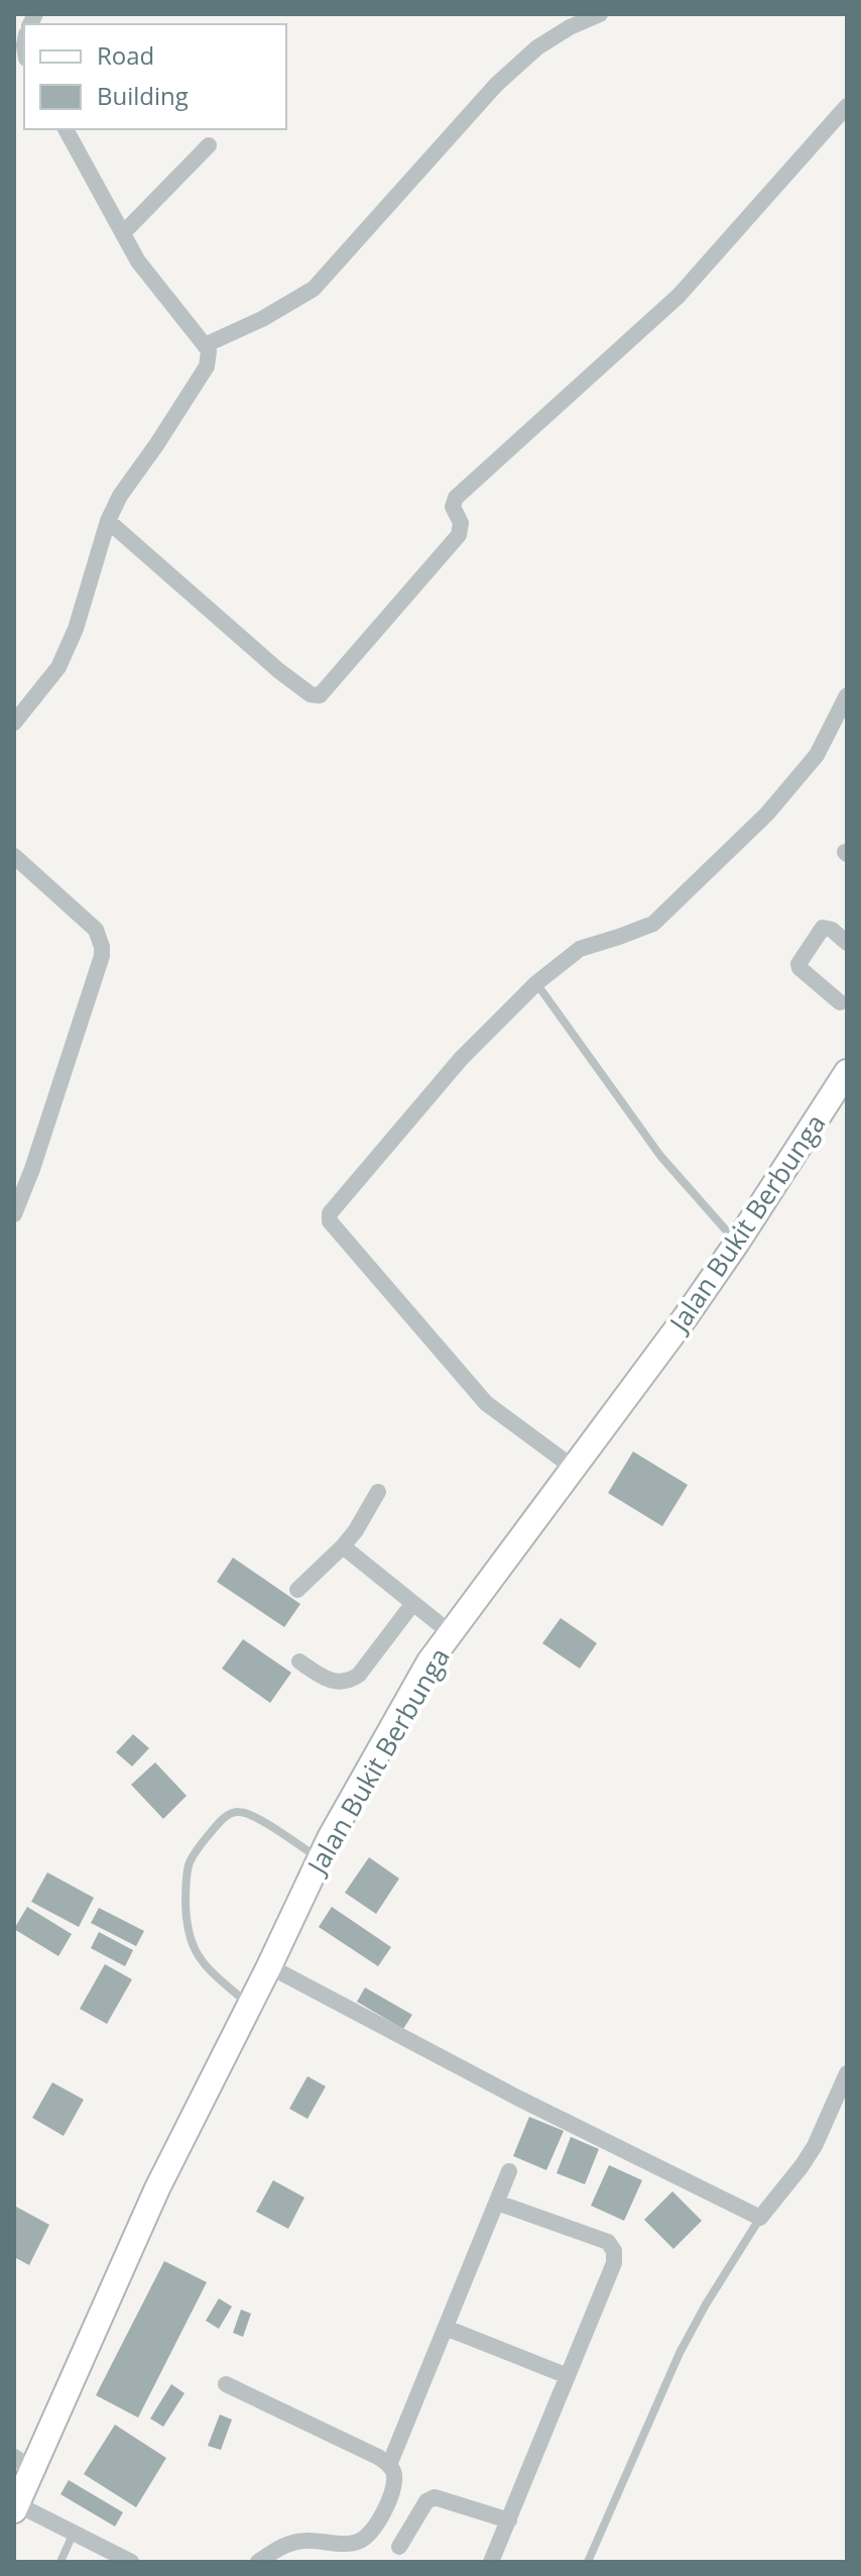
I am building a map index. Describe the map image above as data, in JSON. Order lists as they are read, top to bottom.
{
  "streets": {
    "main road": ["Jalan Bukit Berbunga"]
  },
  "legend": ["Road", "Building"]
}
